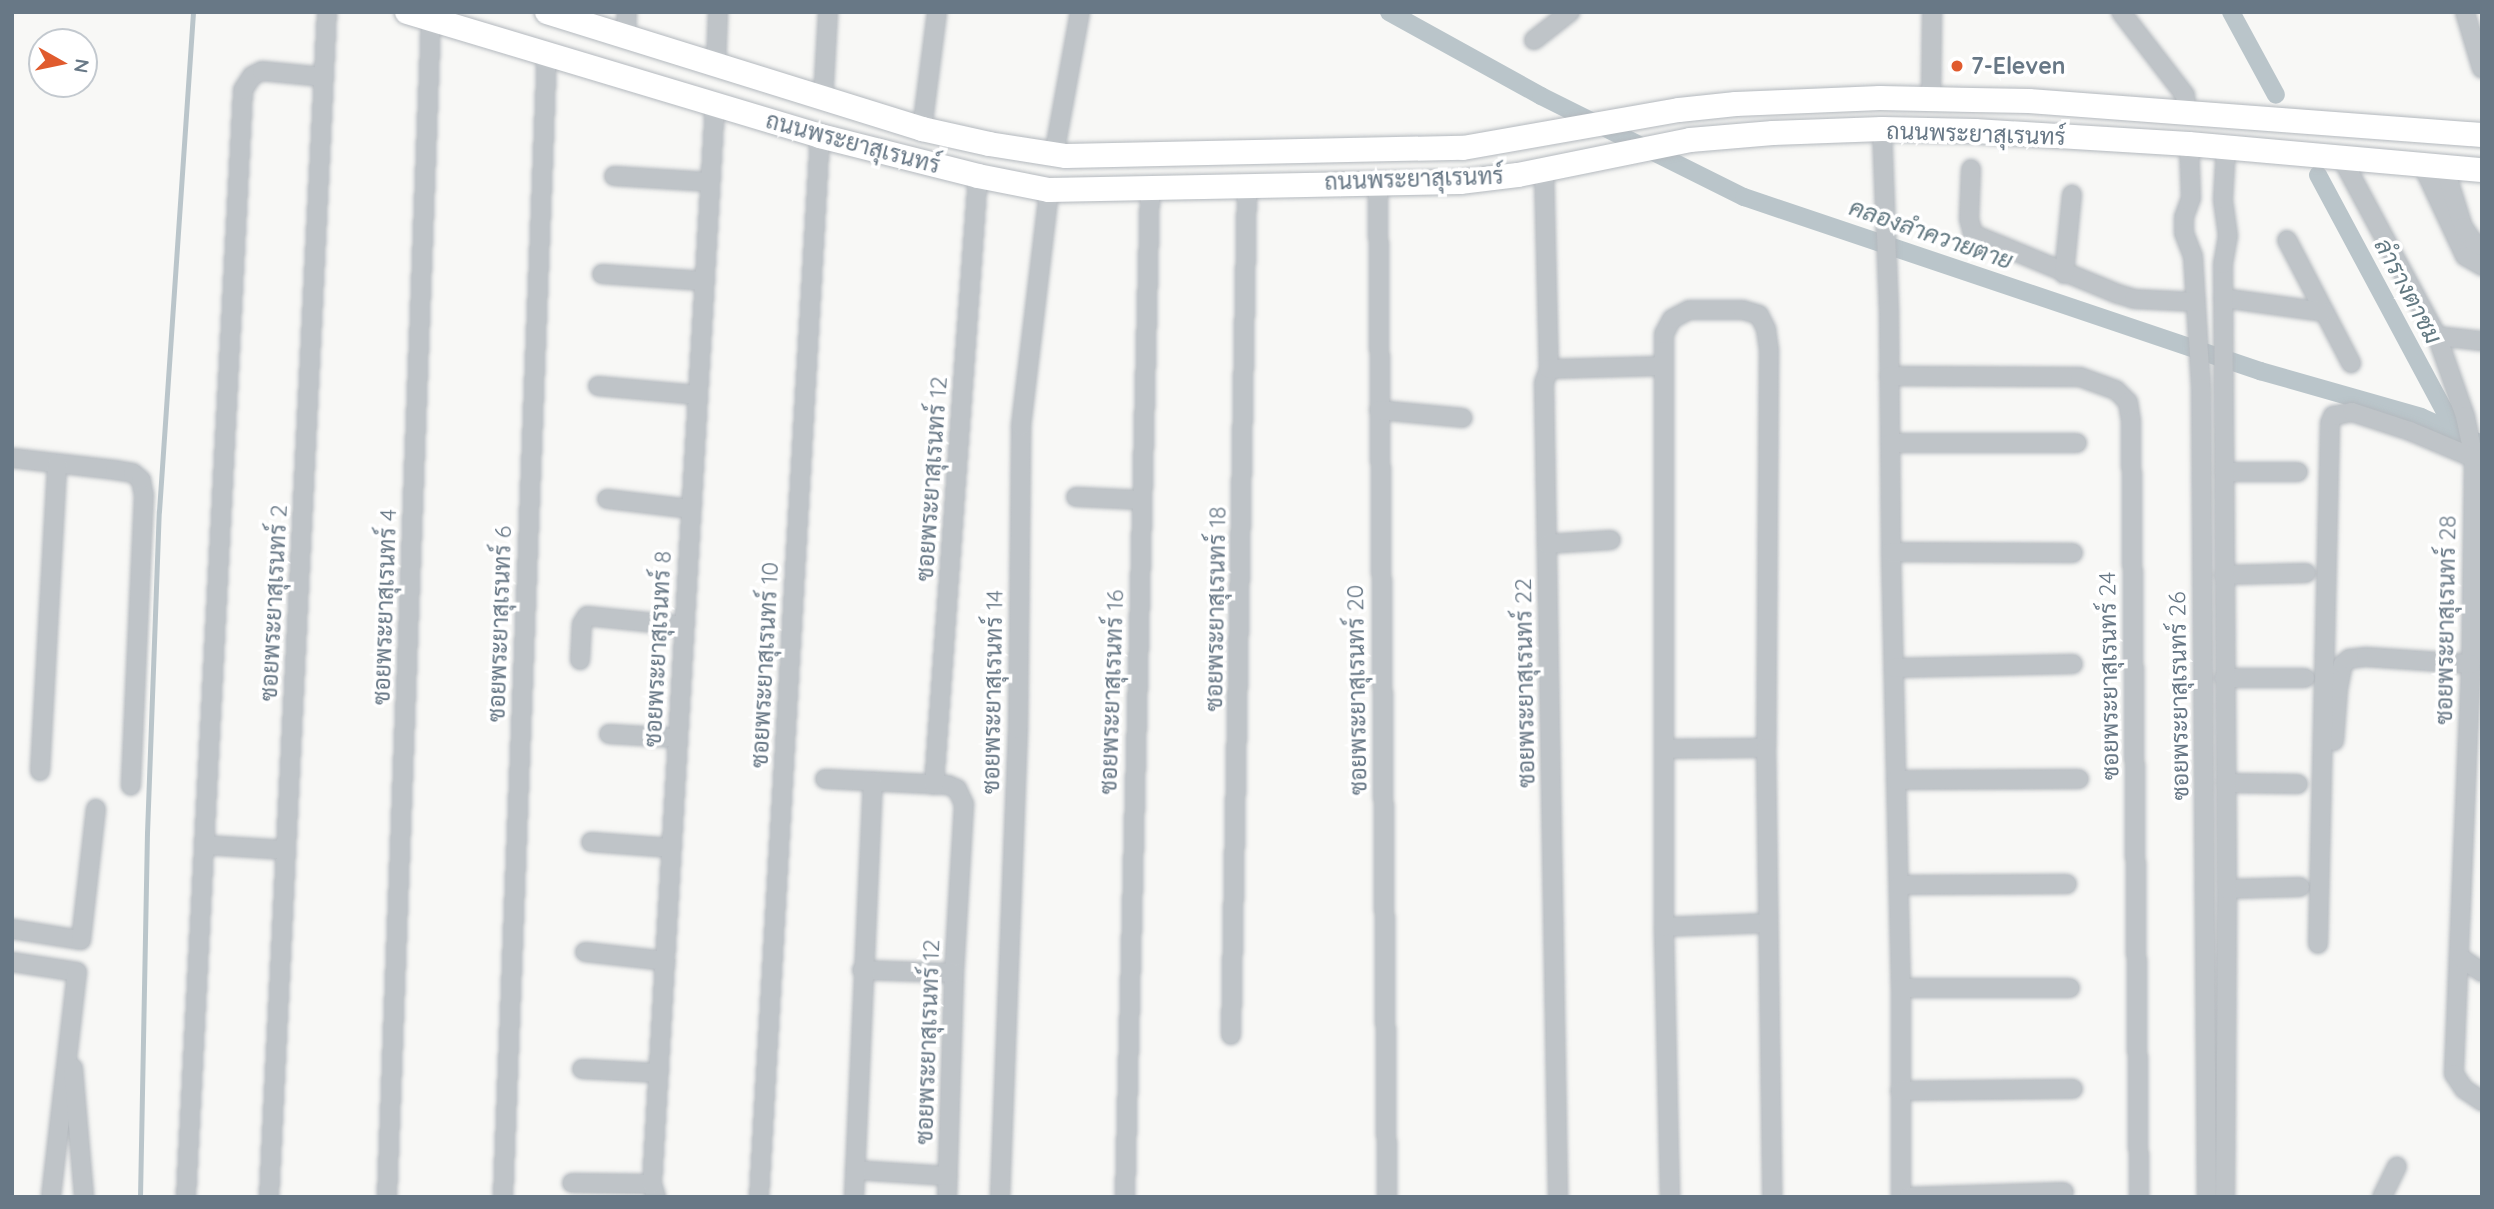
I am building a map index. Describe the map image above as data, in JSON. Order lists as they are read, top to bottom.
{
  "streets": {
    "street": [
      "ถนนพระยาสุเรนทร์",
      "ซอยพระยาสุเรนทร์ 12",
      "ซอยพระยาสุเรนทร์ 2",
      "ซอยพระยาสุเรนทร์ 4",
      "ซอยพระยาสุเรนทร์ 18",
      "ซอยพระยาสุเรนทร์ 28",
      "ซอยพระยาสุเรนทร์ 6",
      "ซอยพระยาสุเรนทร์ 8",
      "ซอยพระยาสุเรนทร์ 10",
      "ซอยพระยาสุเรนทร์ 24",
      "ซอยพระยาสุเรนทร์ 22",
      "ซอยพระยาสุเรนทร์ 20",
      "ซอยพระยาสุเรนทร์ 14",
      "ซอยพระยาสุเรนทร์ 16",
      "ซอยพระยาสุเรนทร์ 26"
    ]
  },
  "crossings": [
    ["ถนนพระยาสุเรนทร์", "ซอยพระยาสุเรนทร์ 12"],
    ["ถนนพระยาสุเรนทร์", "ซอยพระยาสุเรนทร์ 4"],
    ["ถนนพระยาสุเรนทร์", "ซอยพระยาสุเรนทร์ 18"],
    ["ถนนพระยาสุเรนทร์", "ซอยพระยาสุเรนทร์ 28"],
    ["ถนนพระยาสุเรนทร์", "ซอยพระยาสุเรนทร์ 6"],
    ["ถนนพระยาสุเรนทร์", "ซอยพระยาสุเรนทร์ 8"],
    ["ถนนพระยาสุเรนทร์", "ซอยพระยาสุเรนทร์ 10"],
    ["ถนนพระยาสุเรนทร์", "ซอยพระยาสุเรนทร์ 22"],
    ["ถนนพระยาสุเรนทร์", "ซอยพระยาสุเรนทร์ 20"],
    ["ถนนพระยาสุเรนทร์", "ซอยพระยาสุเรนทร์ 14"],
    ["ถนนพระยาสุเรนทร์", "ซอยพระยาสุเรนทร์ 16"],
    ["ถนนพระยาสุเรนทร์", "ซอยพระยาสุเรนทร์ 26"]
  ],
  "water": ["คลองลำควายตาย", "ลำรางตาชม"],
  "places": ["7-Eleven"],
  "north": "right"
}
